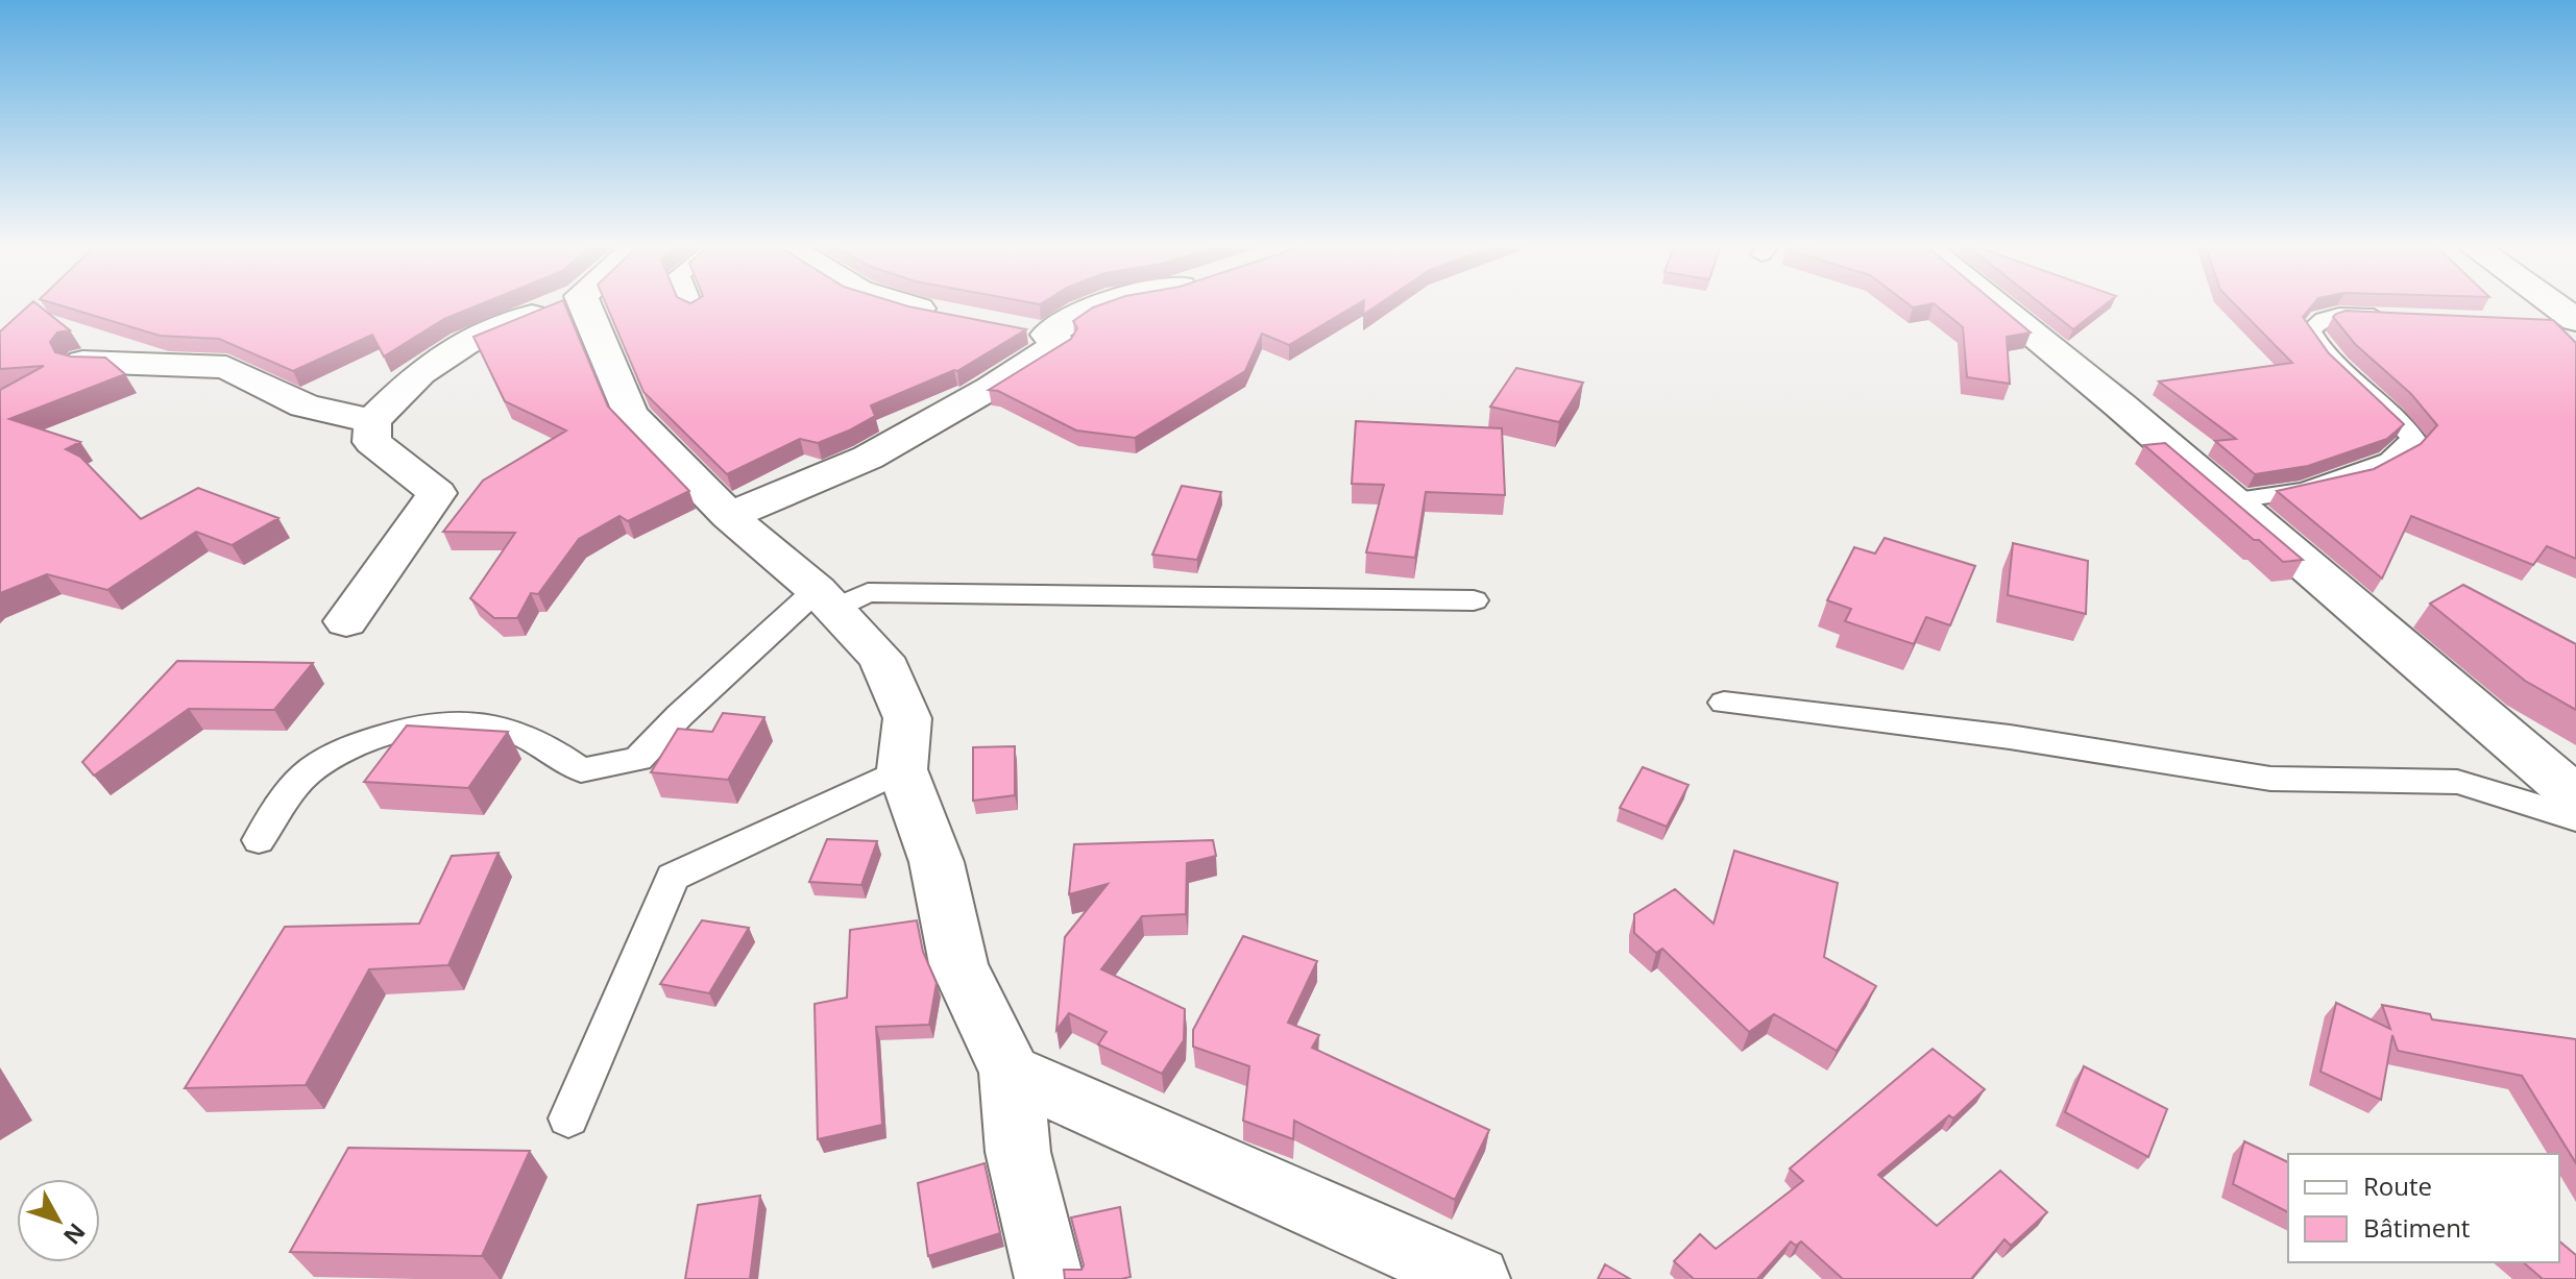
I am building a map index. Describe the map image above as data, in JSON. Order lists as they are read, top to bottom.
{
  "legend": ["Route", "Bâtiment"],
  "north": "bottom right"
}
